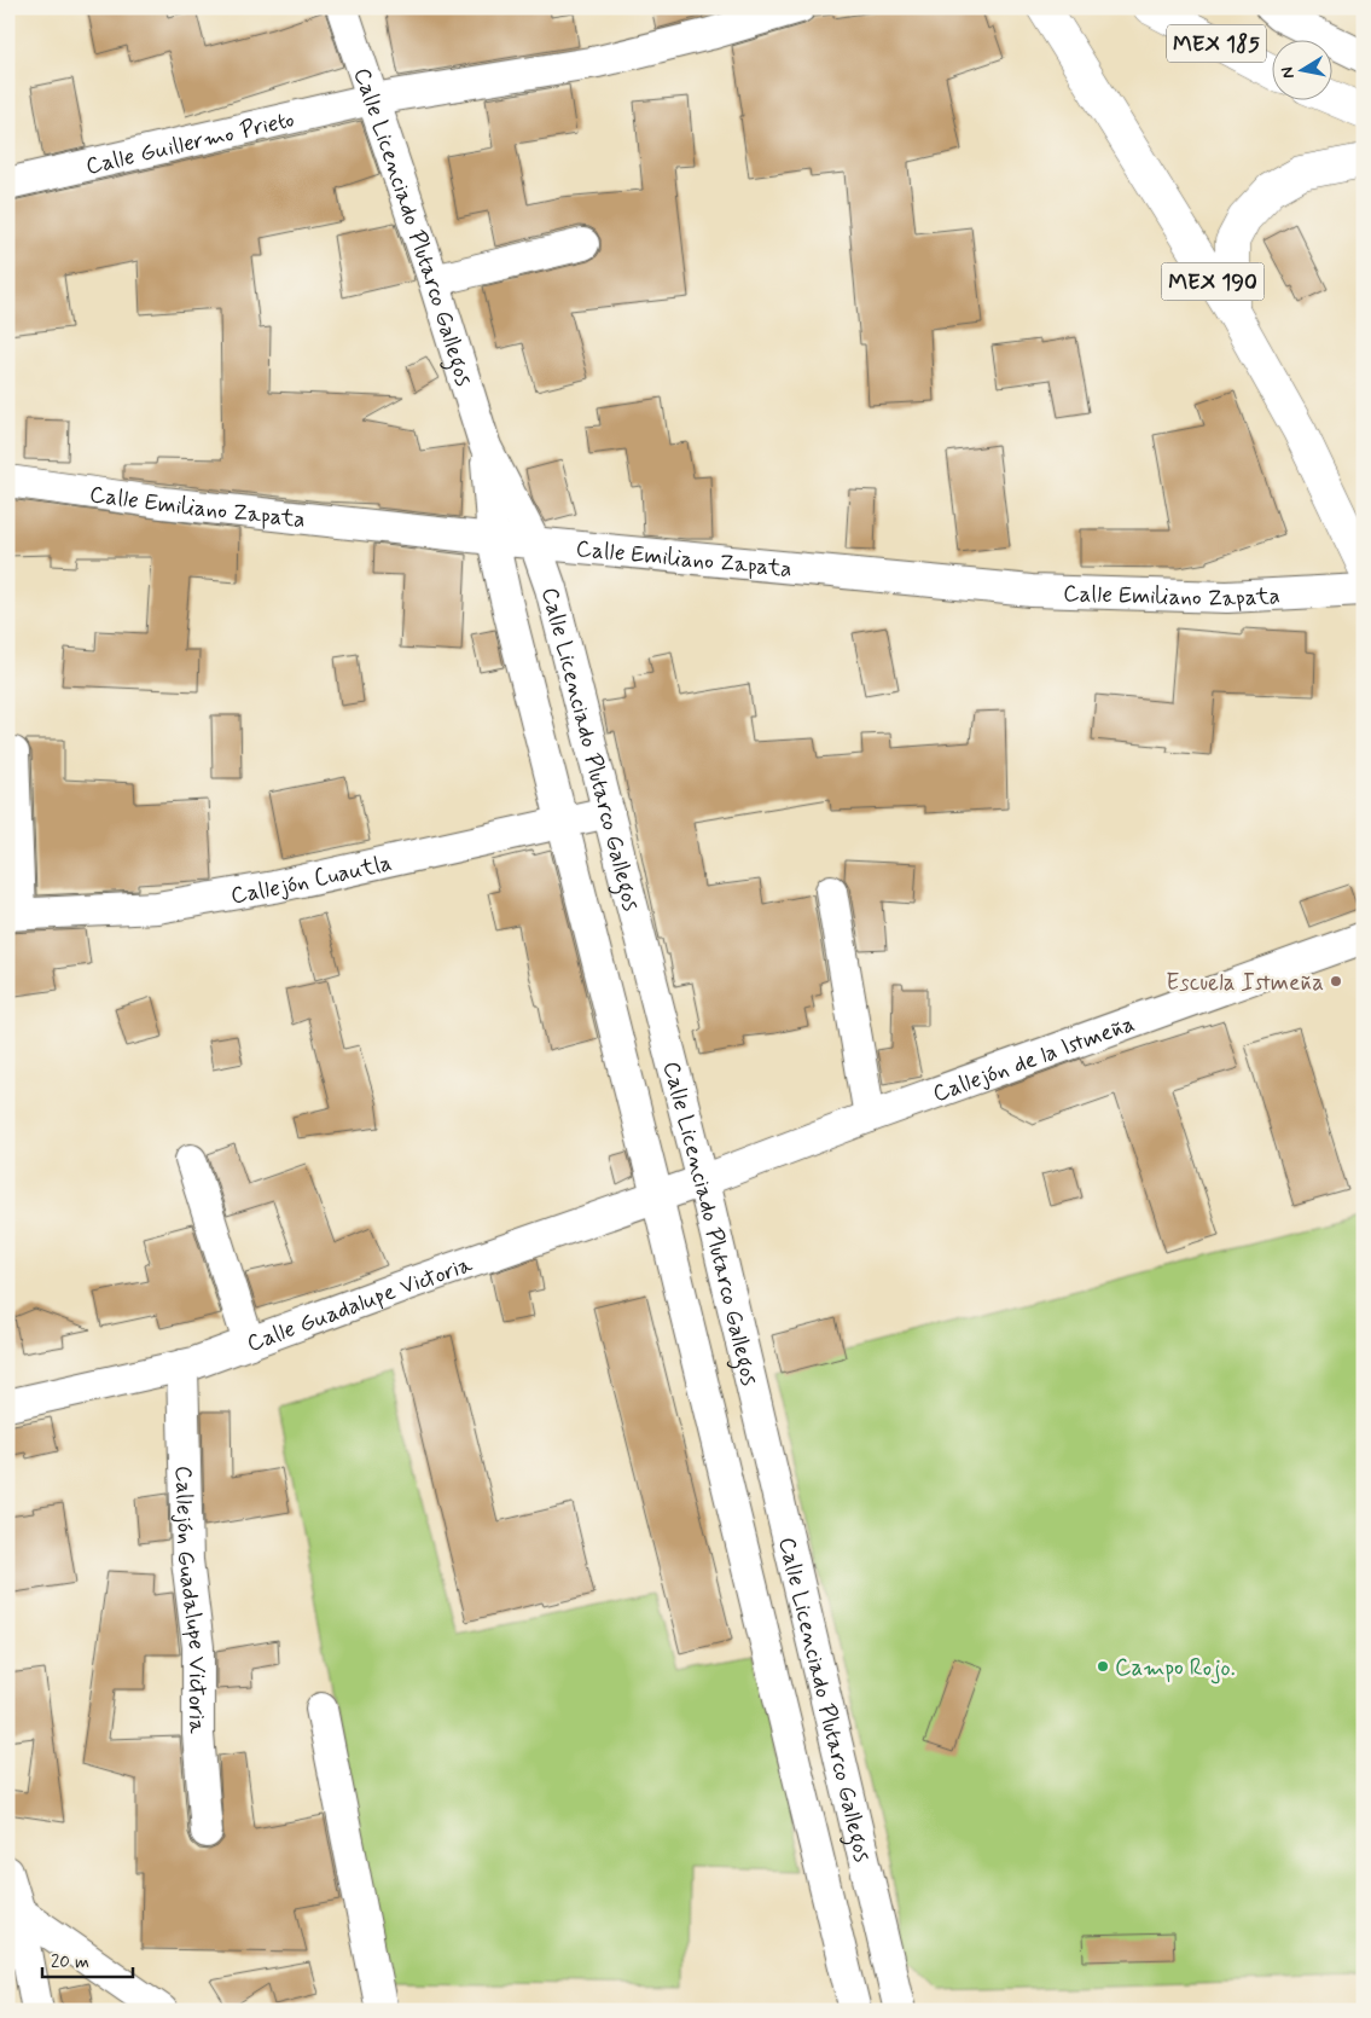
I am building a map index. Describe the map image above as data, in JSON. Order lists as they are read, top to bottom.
{
  "streets": {
    "main road": ["MEX 185", "MEX 190"],
    "street": [
      "Calle Guillermo Prieto",
      "Calle Licenciado Plutarco Gallegos",
      "Calle Emiliano Zapata",
      "Callejón Cuautla",
      "Callejón de la Istmeña",
      "Calle Guadalupe Victoria",
      "Callejón Guadalupe Victoria"
    ]
  },
  "crossings": [
    ["Calle Guillermo Prieto", "Calle Licenciado Plutarco Gallegos"],
    ["Calle Licenciado Plutarco Gallegos", "Calle Emiliano Zapata"],
    ["Calle Licenciado Plutarco Gallegos", "Callejón Cuautla"],
    ["Calle Licenciado Plutarco Gallegos", "Callejón de la Istmeña"],
    ["Calle Licenciado Plutarco Gallegos", "Calle Guadalupe Victoria"],
    ["Callejón de la Istmeña", "Calle Guadalupe Victoria"],
    ["Calle Guadalupe Victoria", "Callejón Guadalupe Victoria"]
  ],
  "places": ["Escuela Istmeña", "Campo Rojo."],
  "scale_bar": "20 m",
  "north": "left"
}
